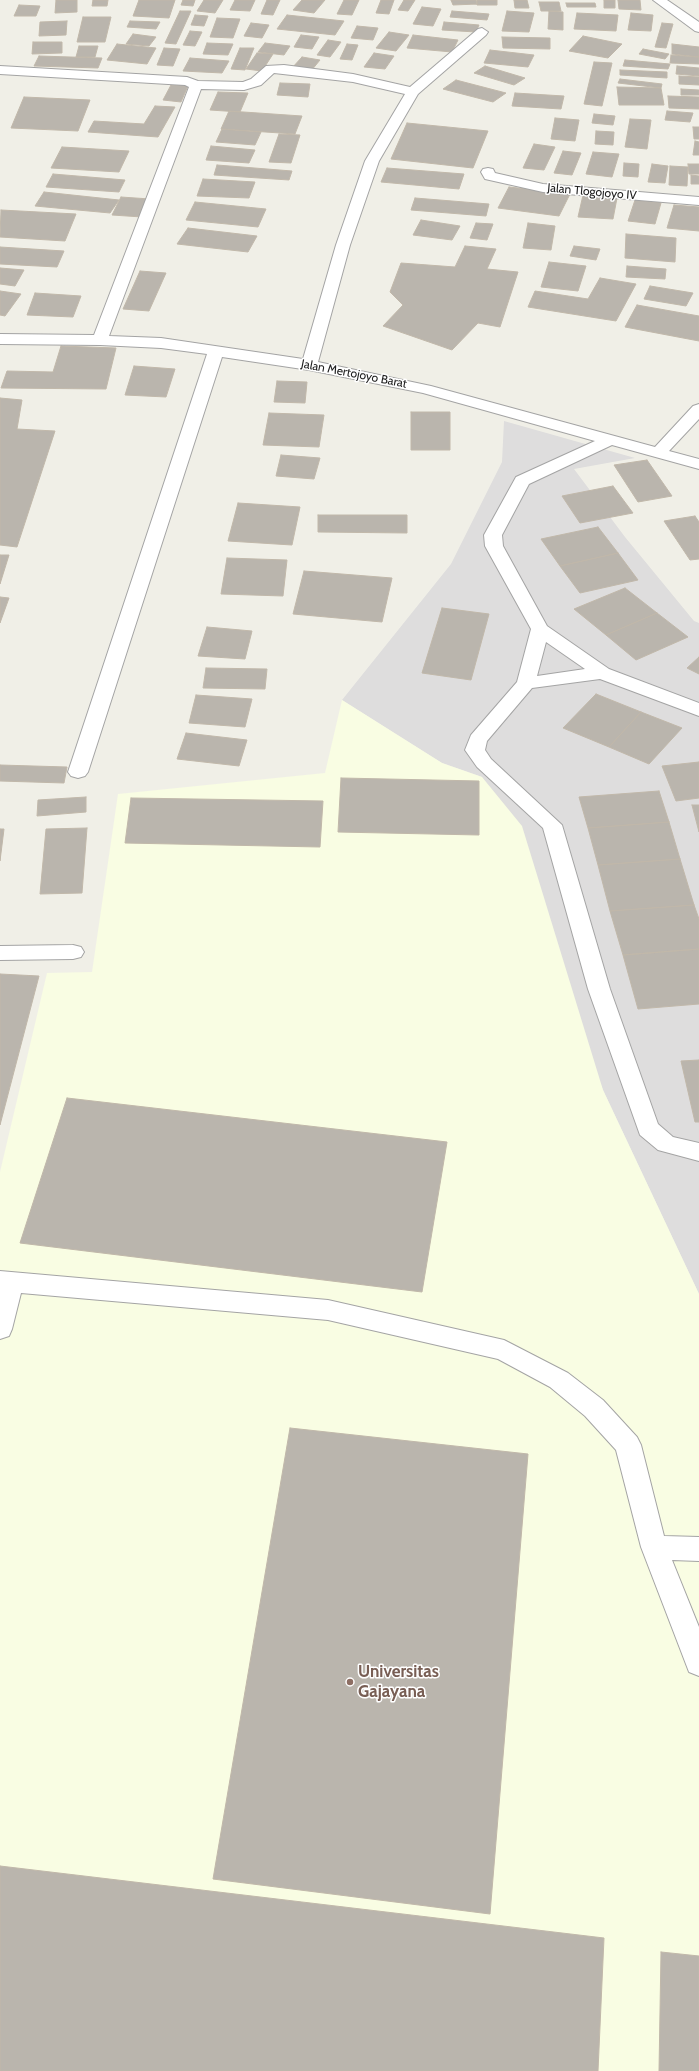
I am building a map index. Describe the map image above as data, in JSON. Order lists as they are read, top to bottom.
{
  "streets": {
    "street": ["Jalan Tlogojoyo IV", "Jalan Mertojoyo Barat"]
  },
  "places": ["Universitas Gajayana"]
}
